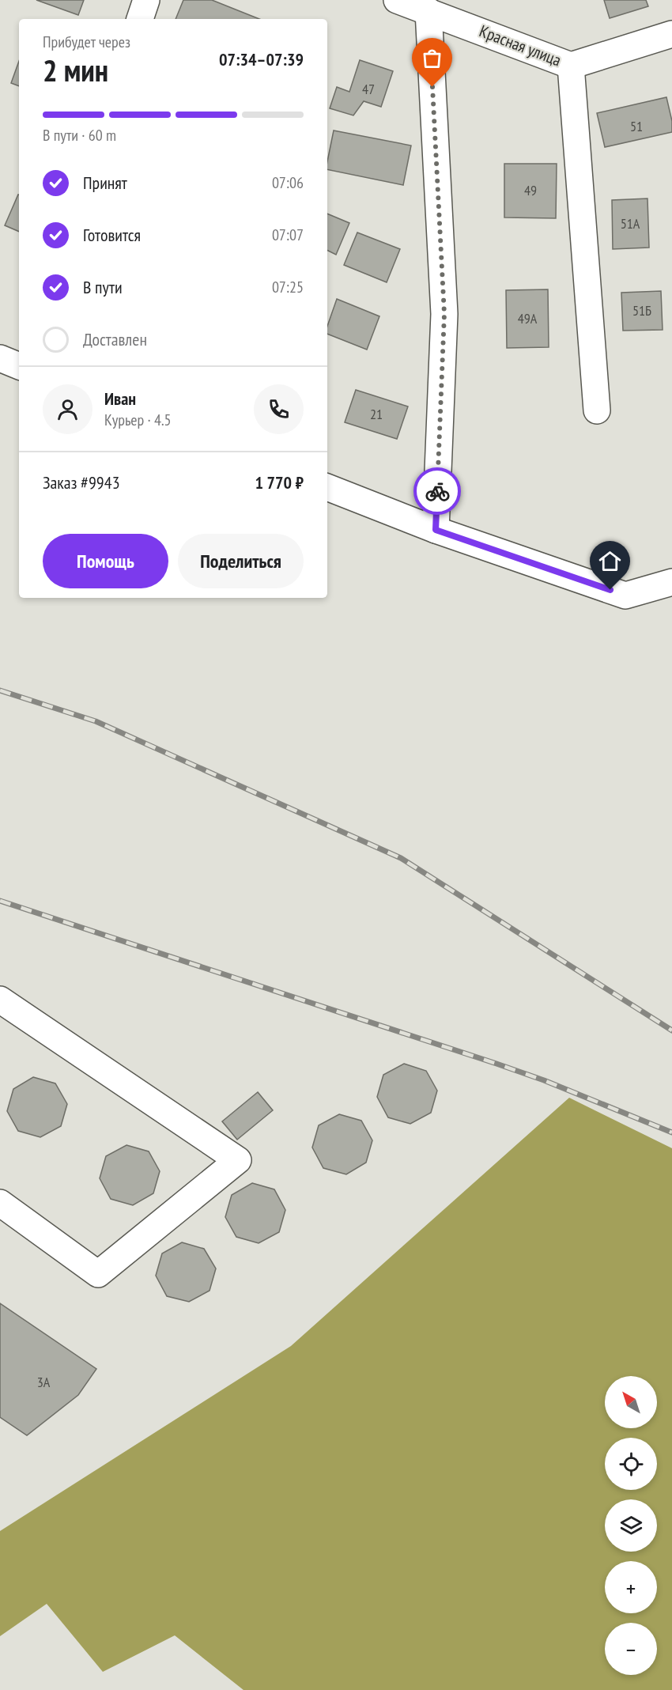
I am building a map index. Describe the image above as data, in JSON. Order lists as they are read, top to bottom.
{
  "streets": {
    "street": ["Красная улица"]
  },
  "house_numbers": [
    "47",
    "51",
    "49",
    "51А",
    "51Б",
    "49А",
    "21",
    "3А"
  ],
  "north": "top left",
  "page": {
    "heading": ["2 мин", "Прибудет через", "07:34–07:39"],
    "panel": [
      "Иван",
      "Курьер · 4.5",
      "Заказ #9943",
      "1 770 ₽"
    ],
    "bar": "В пути · 60 m",
    "list": [
      ["Принят", "07:06"],
      ["Готовится", "07:07"],
      ["В пути", "07:25"],
      "Доставлен"
    ],
    "buttons": ["Помощь", "Поделиться"],
    "map_buttons": ["+", "−"]
  }
}
